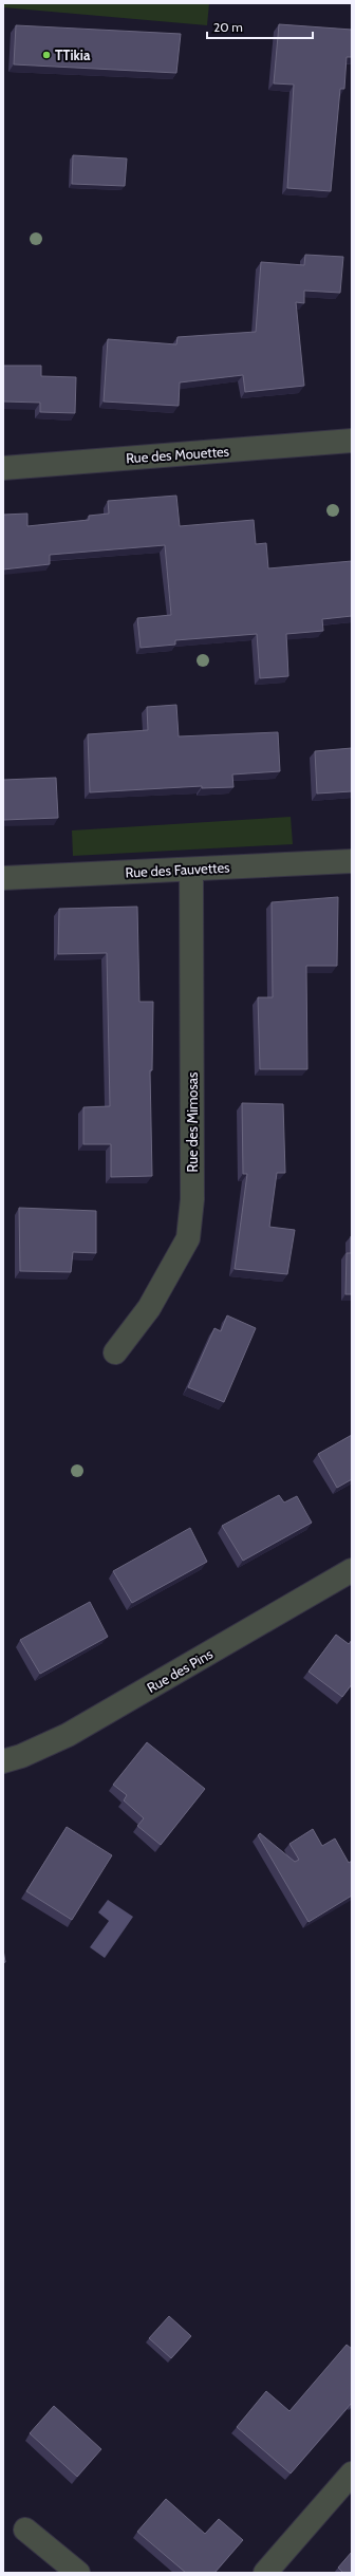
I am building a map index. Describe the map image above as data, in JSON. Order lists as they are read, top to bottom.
{
  "streets": {
    "street": [
      "Rue des Mouettes",
      "Rue des Fauvettes",
      "Rue des Mimosas",
      "Rue des Pins"
    ]
  },
  "crossings": [
    ["Rue des Fauvettes", "Rue des Mimosas"]
  ],
  "places": ["TTikia"],
  "scale_bar": "20 m"
}
